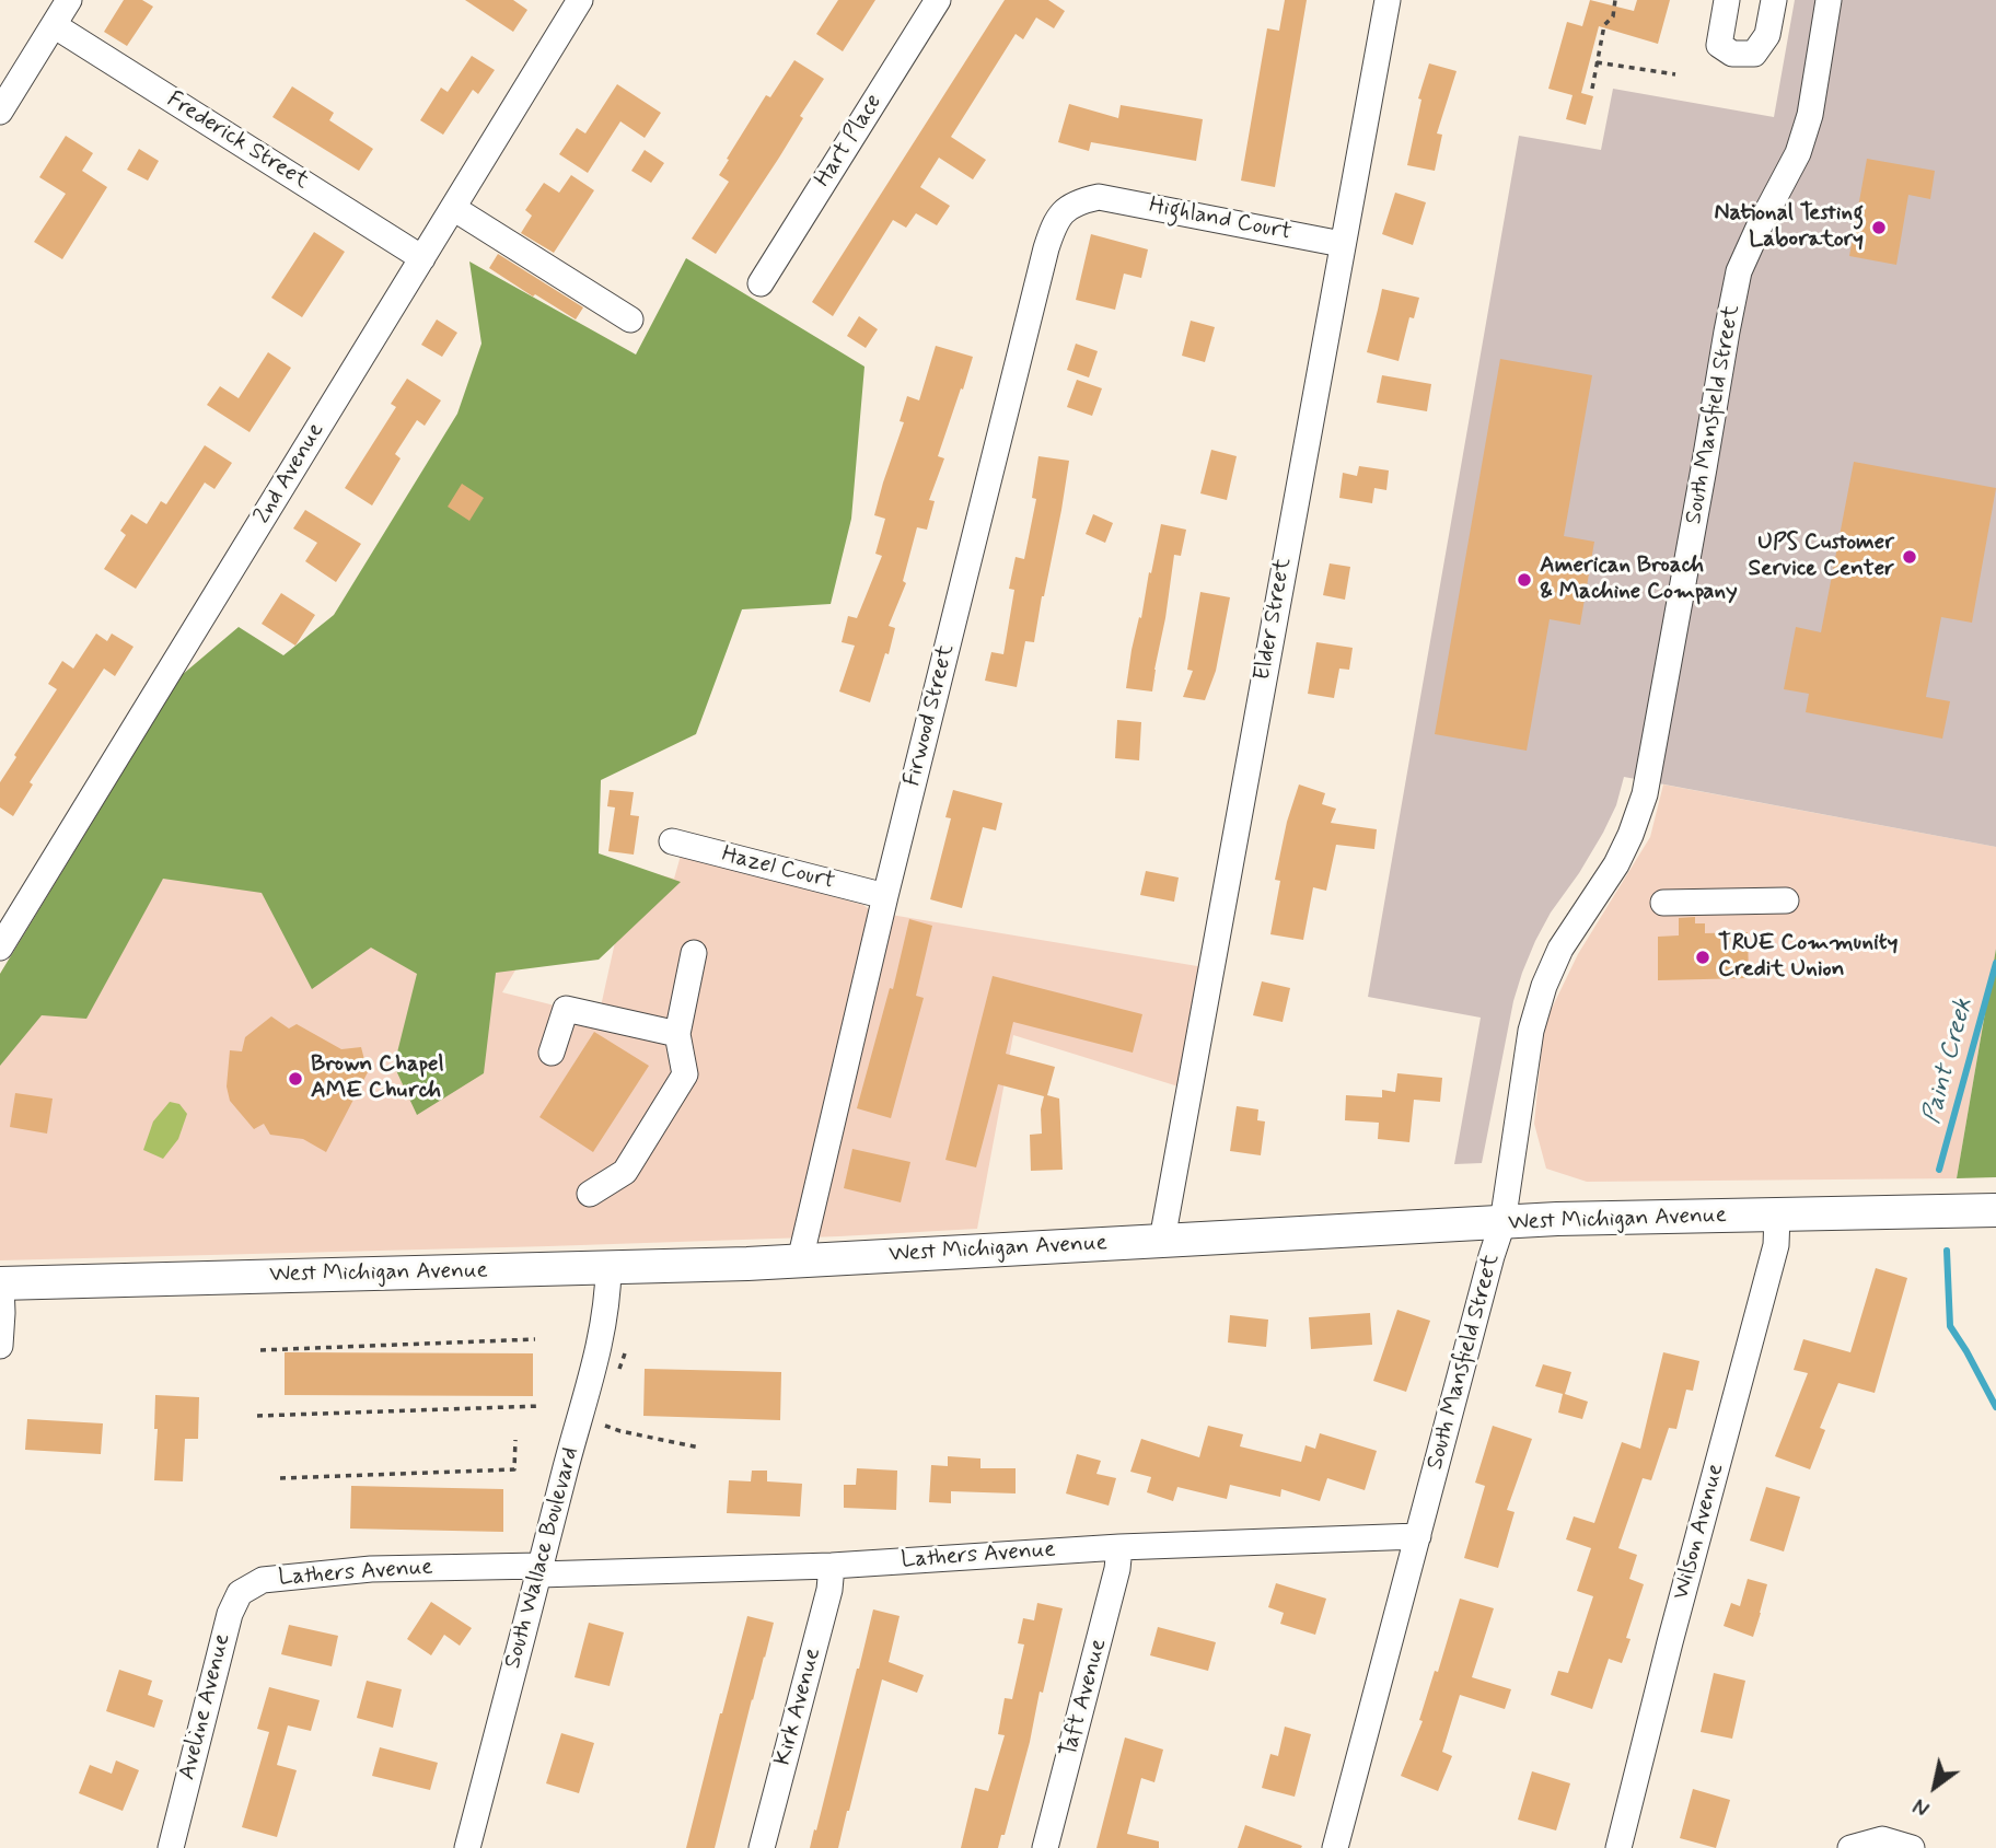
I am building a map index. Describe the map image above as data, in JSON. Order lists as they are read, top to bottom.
{
  "streets": {
    "main road": ["West Michigan Avenue"],
    "street": [
      "Frederick Street",
      "Hart Place",
      "Highland Court",
      "South Mansfield Street",
      "2nd Avenue",
      "Elder Street",
      "Firwood Street",
      "Hazel Court",
      "Wilson Avenue",
      "Lathers Avenue",
      "South Wallace Boulevard",
      "Taft Avenue",
      "Aveline Avenue",
      "Kirk Avenue"
    ]
  },
  "crossings": [
    ["Frederick Street", "2nd Avenue"],
    ["Highland Court", "Elder Street"],
    ["Highland Court", "Firwood Street"],
    ["South Mansfield Street", "West Michigan Avenue"],
    ["South Mansfield Street", "Lathers Avenue"],
    ["Elder Street", "West Michigan Avenue"],
    ["Firwood Street", "Hazel Court"],
    ["Firwood Street", "West Michigan Avenue"],
    ["West Michigan Avenue", "Wilson Avenue"],
    ["West Michigan Avenue", "South Wallace Boulevard"],
    ["Lathers Avenue", "South Wallace Boulevard"],
    ["Lathers Avenue", "Taft Avenue"],
    ["Lathers Avenue", "Aveline Avenue"],
    ["Lathers Avenue", "Kirk Avenue"]
  ],
  "water": ["Paint Creek"],
  "places": [
    "National Testing Laboratory",
    "UPS Customer Service Center",
    "American Broach & Machine Company",
    "TRUE Community Credit Union",
    "Brown Chapel AME Church"
  ],
  "north": "bottom left"
}
